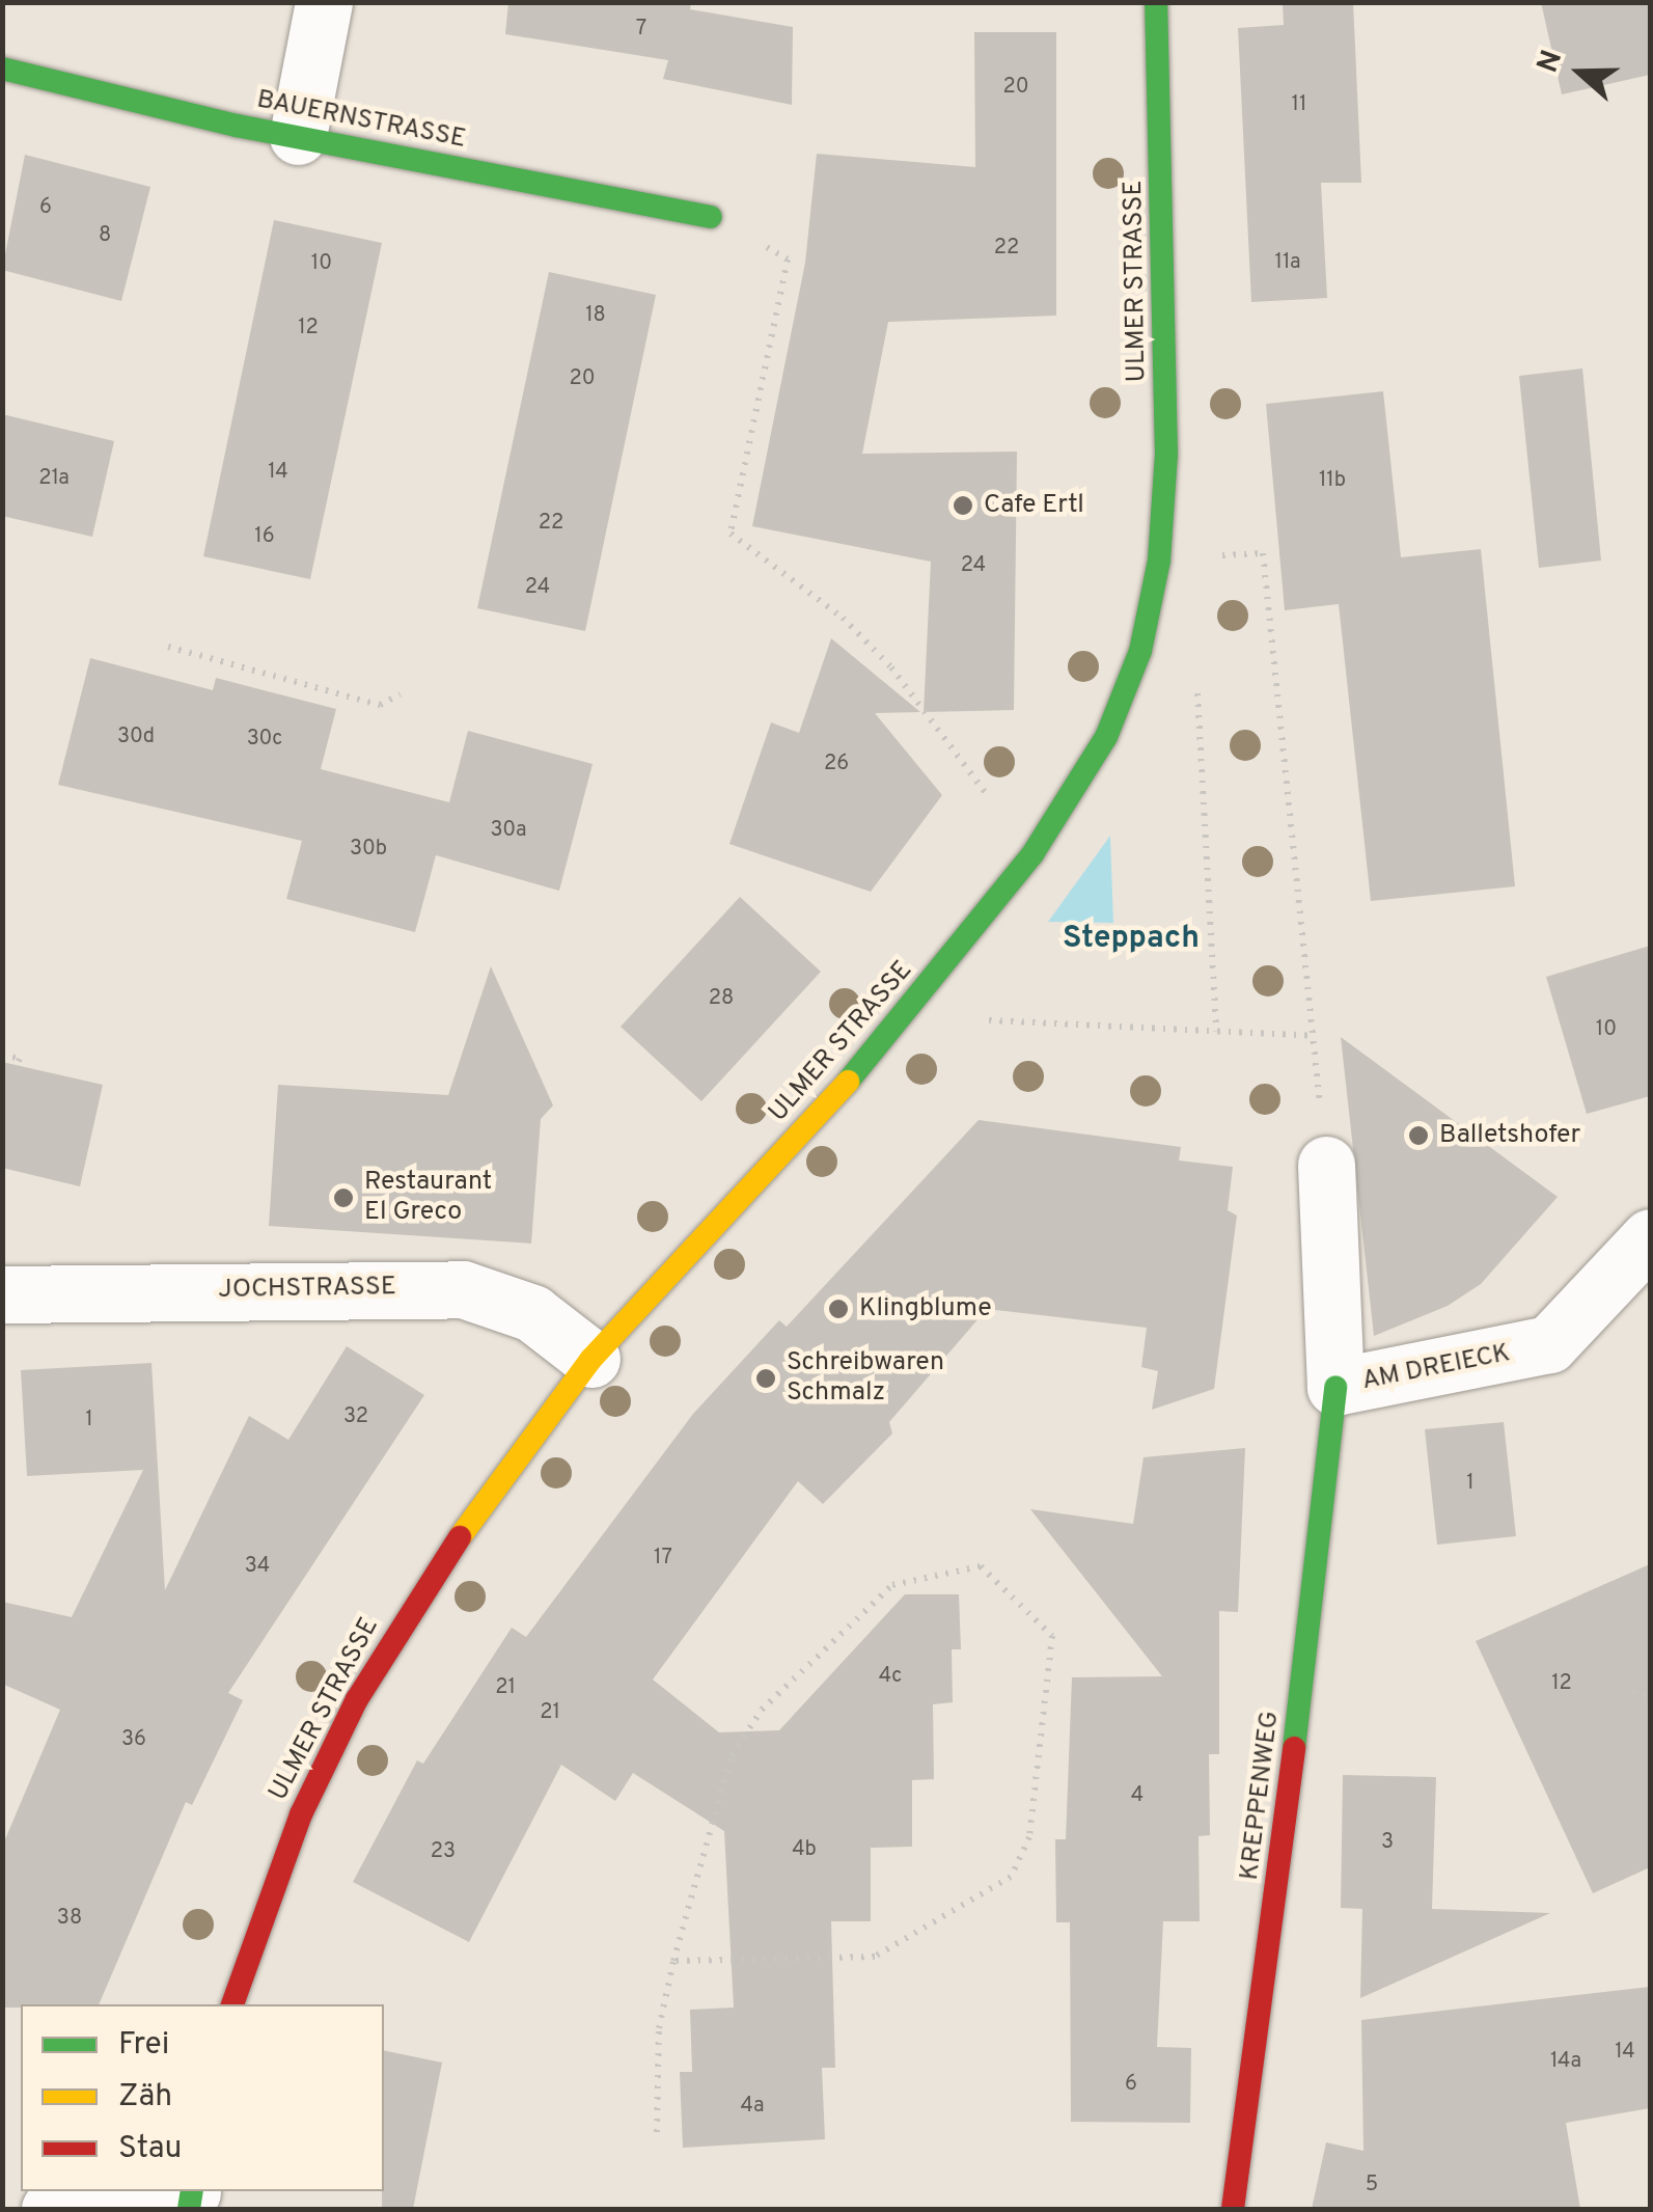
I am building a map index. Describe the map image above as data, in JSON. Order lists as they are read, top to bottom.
{
  "streets": {
    "street": [
      "BAUERNSTRASSE",
      "ULMER STRASSE",
      "JOCHSTRASSE",
      "AM DREIECK",
      "KREPPENWEG"
    ]
  },
  "crossings": [
    ["ULMER STRASSE", "JOCHSTRASSE"],
    ["AM DREIECK", "KREPPENWEG"]
  ],
  "districts": ["Steppach"],
  "places": [
    "Cafe Ertl",
    "Balletshofer",
    "Restaurant El Greco",
    "Klingblume",
    "Schreibwaren Schmalz"
  ],
  "house_numbers": [
    "7",
    "20",
    "11",
    "6",
    "8",
    "22",
    "11a",
    "10",
    "18",
    "12",
    "20",
    "14",
    "21a",
    "11b",
    "22",
    "16",
    "24",
    "24",
    "30d",
    "30c",
    "26",
    "30a",
    "30b",
    "28",
    "10",
    "32",
    "1",
    "1",
    "17",
    "34",
    "4c",
    "12",
    "21",
    "21",
    "36",
    "4",
    "3",
    "4b",
    "23",
    "38",
    "14",
    "14a",
    "6",
    "4a",
    "5"
  ],
  "legend": ["Frei", "Zäh", "Stau"],
  "north": "left"
}
